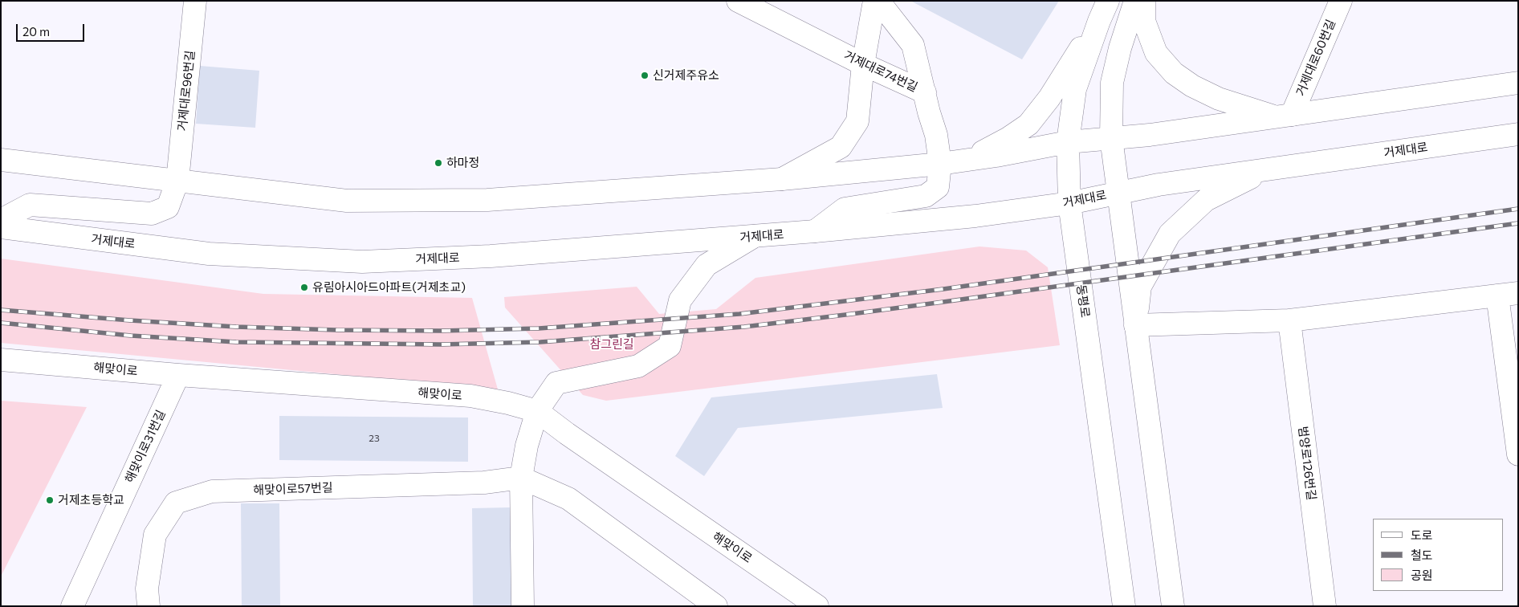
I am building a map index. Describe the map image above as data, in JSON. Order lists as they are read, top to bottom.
{
  "streets": {
    "main road": [
      "거제대로60번길",
      "거제대로74번길",
      "거제대로96번길",
      "거제대로",
      "동평로",
      "해맞이로",
      "해맞이로31번길",
      "범양로126번길",
      "해맞이로57번길"
    ]
  },
  "crossings": [
    ["거제대로74번길", "거제대로"],
    ["거제대로", "동평로"],
    ["해맞이로", "해맞이로31번길"]
  ],
  "parks": ["참그린길"],
  "places": [
    "신거제주유소",
    "하마정",
    "유림아시아드아파트(거제초교)",
    "거제초등학교"
  ],
  "house_numbers": ["23"],
  "legend": ["도로", "철도", "공원"],
  "scale_bar": "20 m"
}
